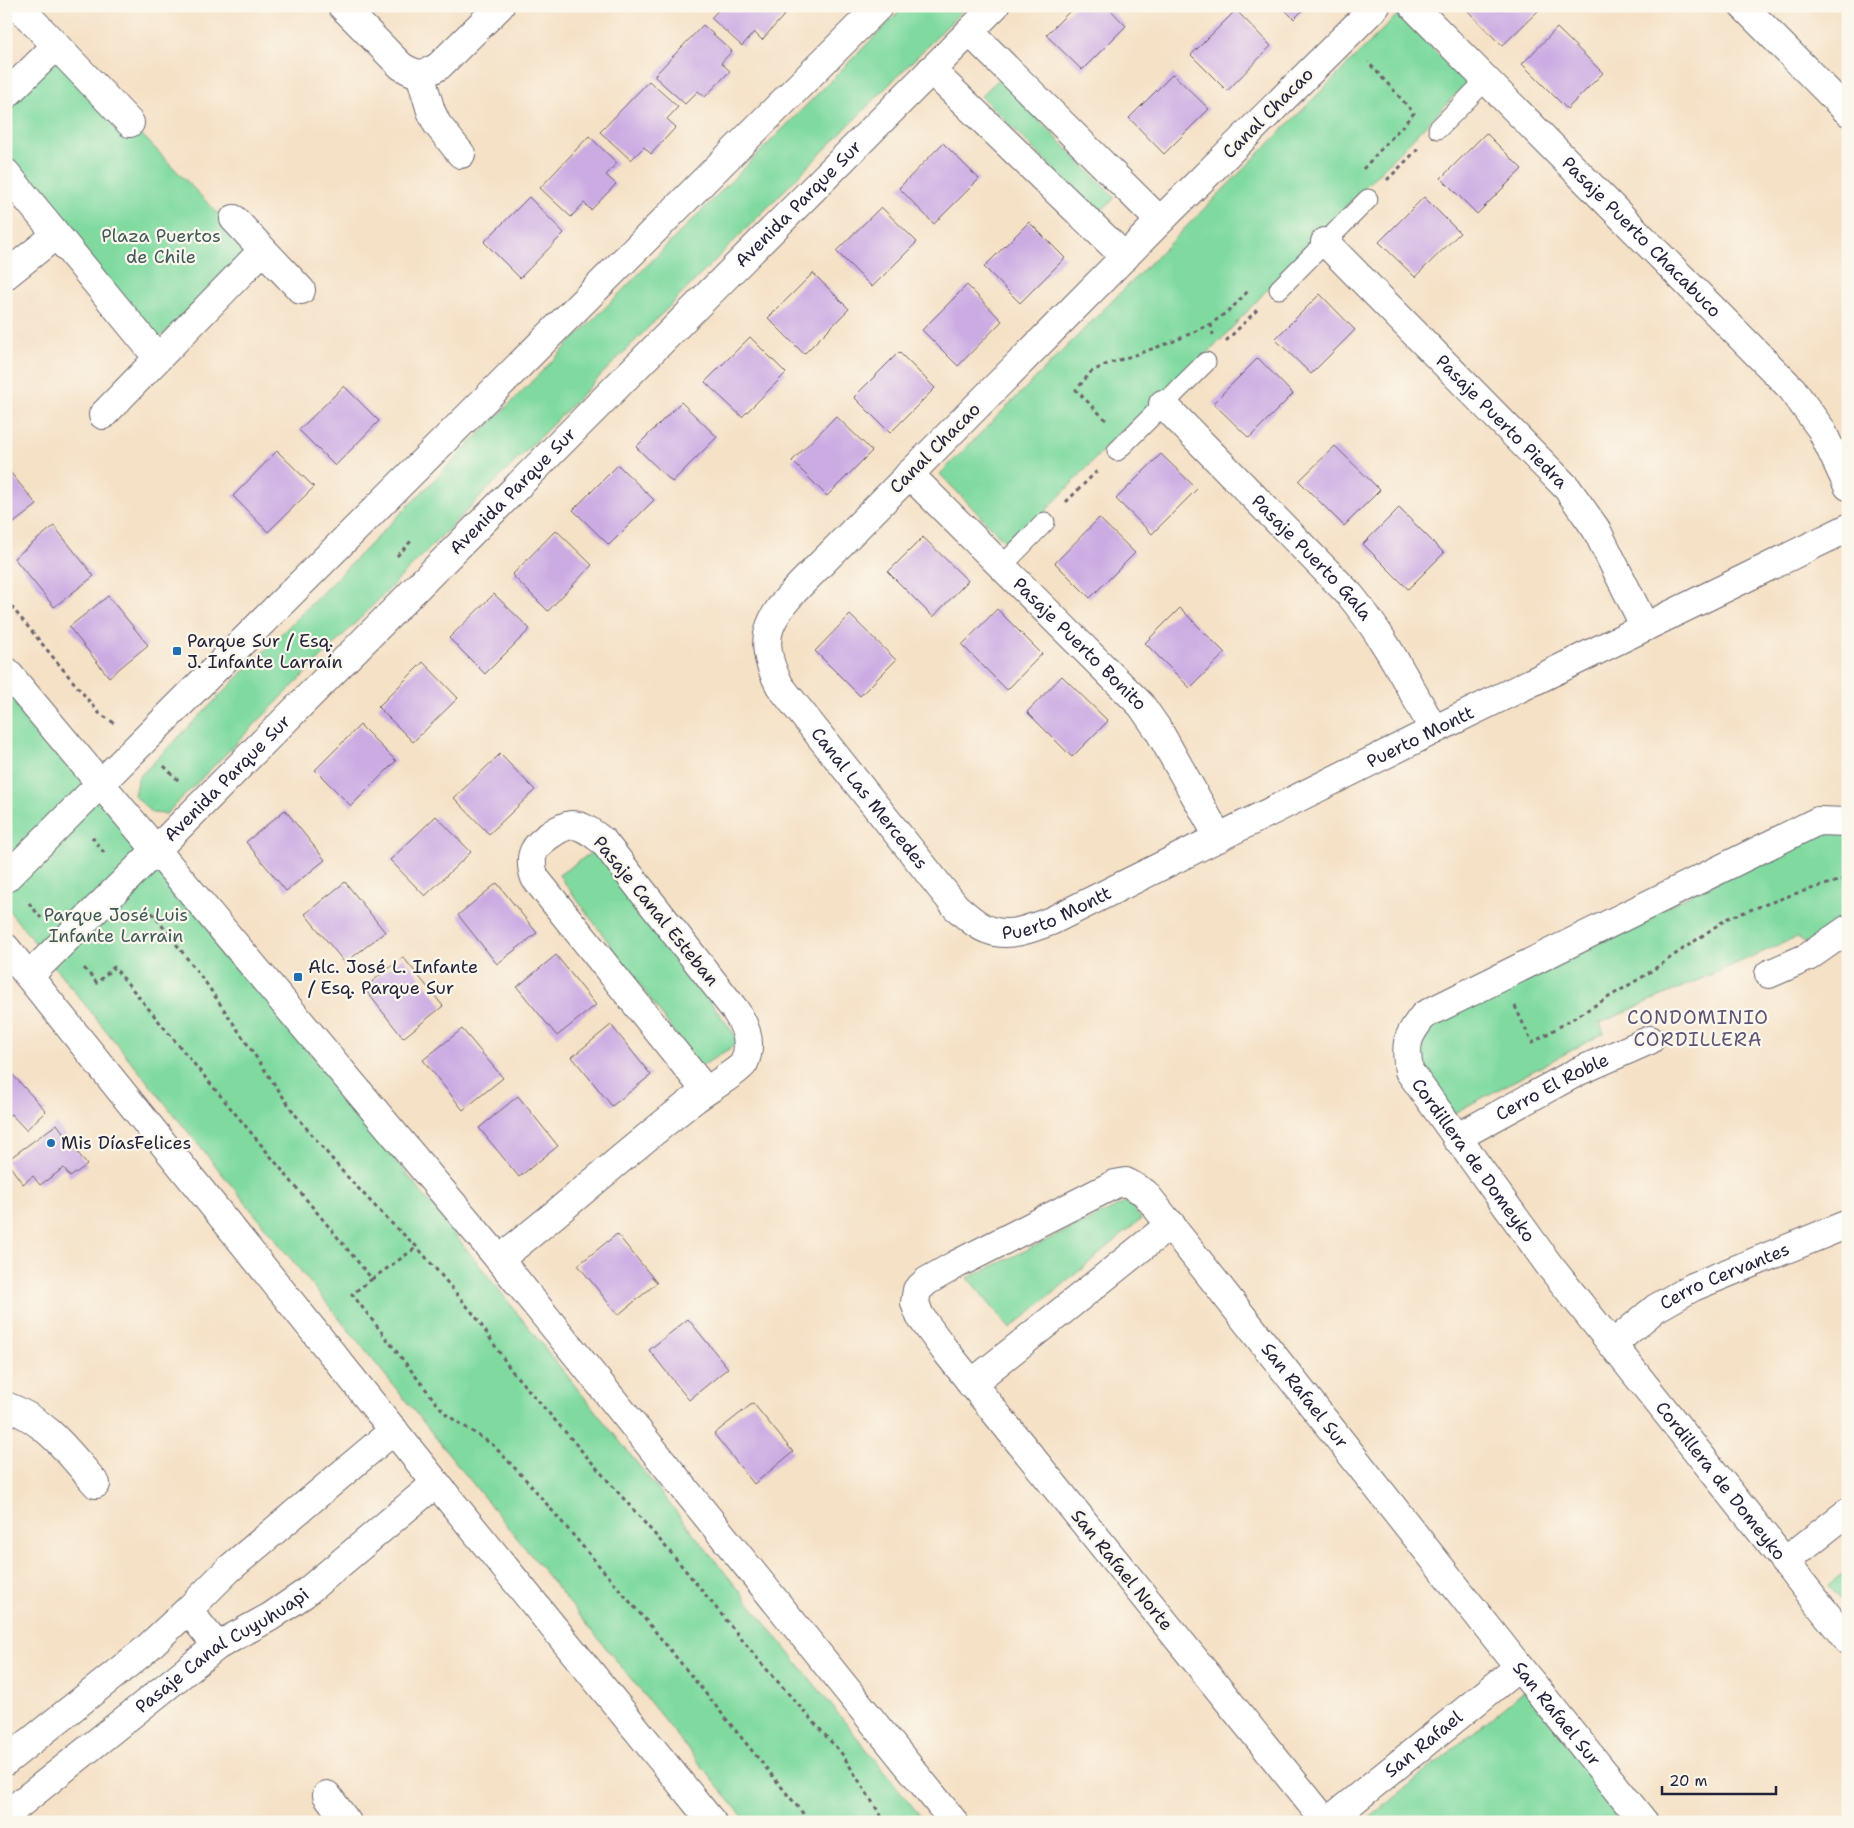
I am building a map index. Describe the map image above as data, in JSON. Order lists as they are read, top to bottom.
{
  "streets": {
    "street": [
      "Canal Chacao",
      "Avenida Parque Sur",
      "Pasaje Puerto Chacabuco",
      "Pasaje Puerto Piedra",
      "Pasaje Puerto Gala",
      "Pasaje Puerto Bonito",
      "Puerto Montt",
      "Canal Las Mercedes",
      "Pasaje Canal Esteban",
      "Cerro El Roble",
      "Cordillera de Domeyko",
      "Cerro Cervantes",
      "San Rafael Sur",
      "San Rafael Norte",
      "Pasaje Canal Cuyuhuapi",
      "San Rafael"
    ]
  },
  "crossings": [
    ["Canal Chacao", "Pasaje Puerto Bonito"],
    ["Canal Chacao", "Canal Las Mercedes"],
    ["Pasaje Puerto Piedra", "Puerto Montt"],
    ["Pasaje Puerto Gala", "Puerto Montt"],
    ["Pasaje Puerto Bonito", "Puerto Montt"],
    ["Puerto Montt", "Canal Las Mercedes"],
    ["Cerro El Roble", "Cordillera de Domeyko"],
    ["Cordillera de Domeyko", "Cerro Cervantes"],
    ["San Rafael Sur", "San Rafael Norte"],
    ["San Rafael Sur", "San Rafael"],
    ["San Rafael Norte", "San Rafael"]
  ],
  "districts": ["CONDOMINIO CORDILLERA"],
  "parks": ["Plaza Puertos de Chile", "Parque José Luis Infante Larrain"],
  "places": {
    "transit": ["Parque Sur / Esq. J. Infante Larraín", "Alc. José L. Infante / Esq. Parque Sur"],
    "other": ["Mis DíasFelices"]
  },
  "scale_bar": "20 m"
}
